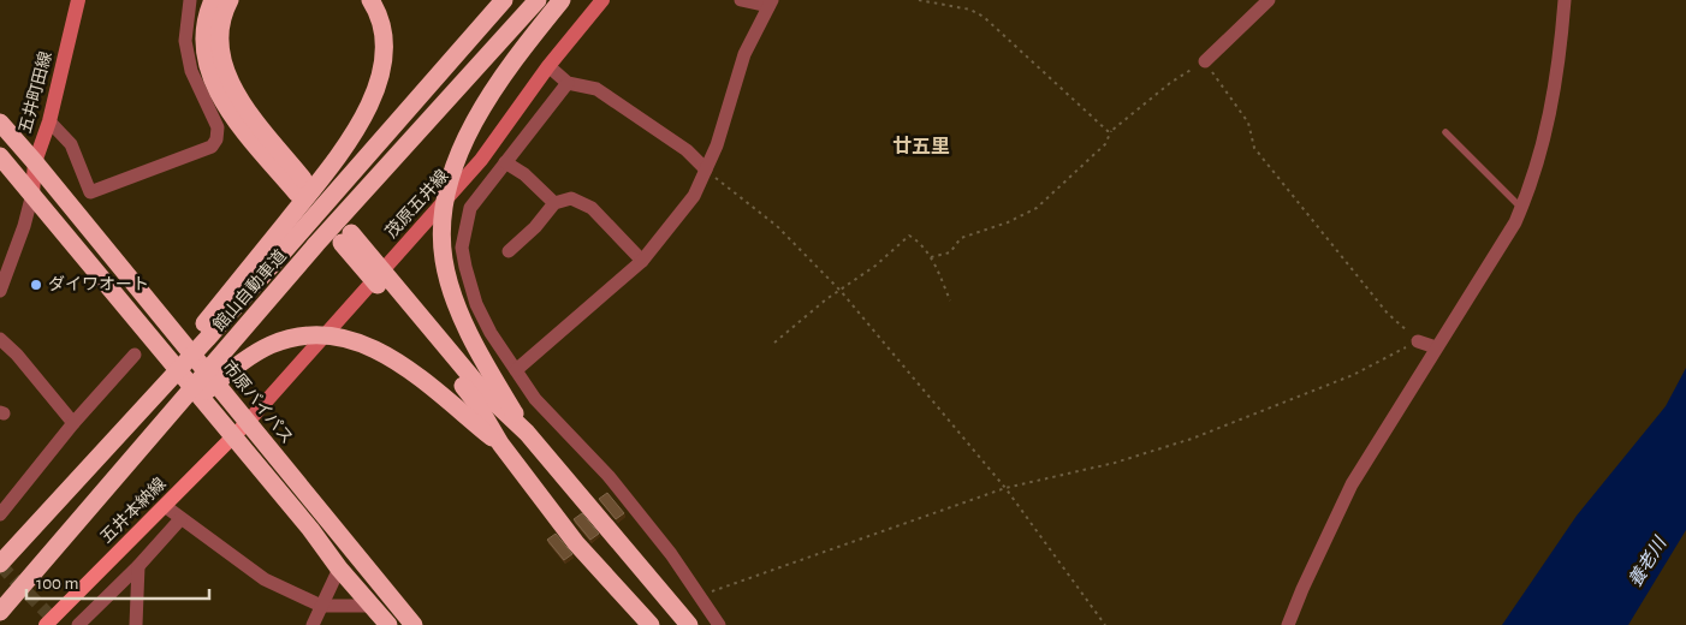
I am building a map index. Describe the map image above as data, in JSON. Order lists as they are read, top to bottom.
{
  "streets": {
    "highway": ["館山自動車道", "市原バイパス"],
    "main road": ["五井町田線", "茂原五井線", "五井本納線"]
  },
  "crossings": [
    ["五井町田線", "市原バイパス"],
    ["茂原五井線", "市原バイパス"],
    ["茂原五井線", "五井本納線"],
    ["市原バイパス", "五井本納線"]
  ],
  "districts": ["廿五里"],
  "water": ["養老川"],
  "places": ["ダイワオート"],
  "scale_bar": "100 m"
}
